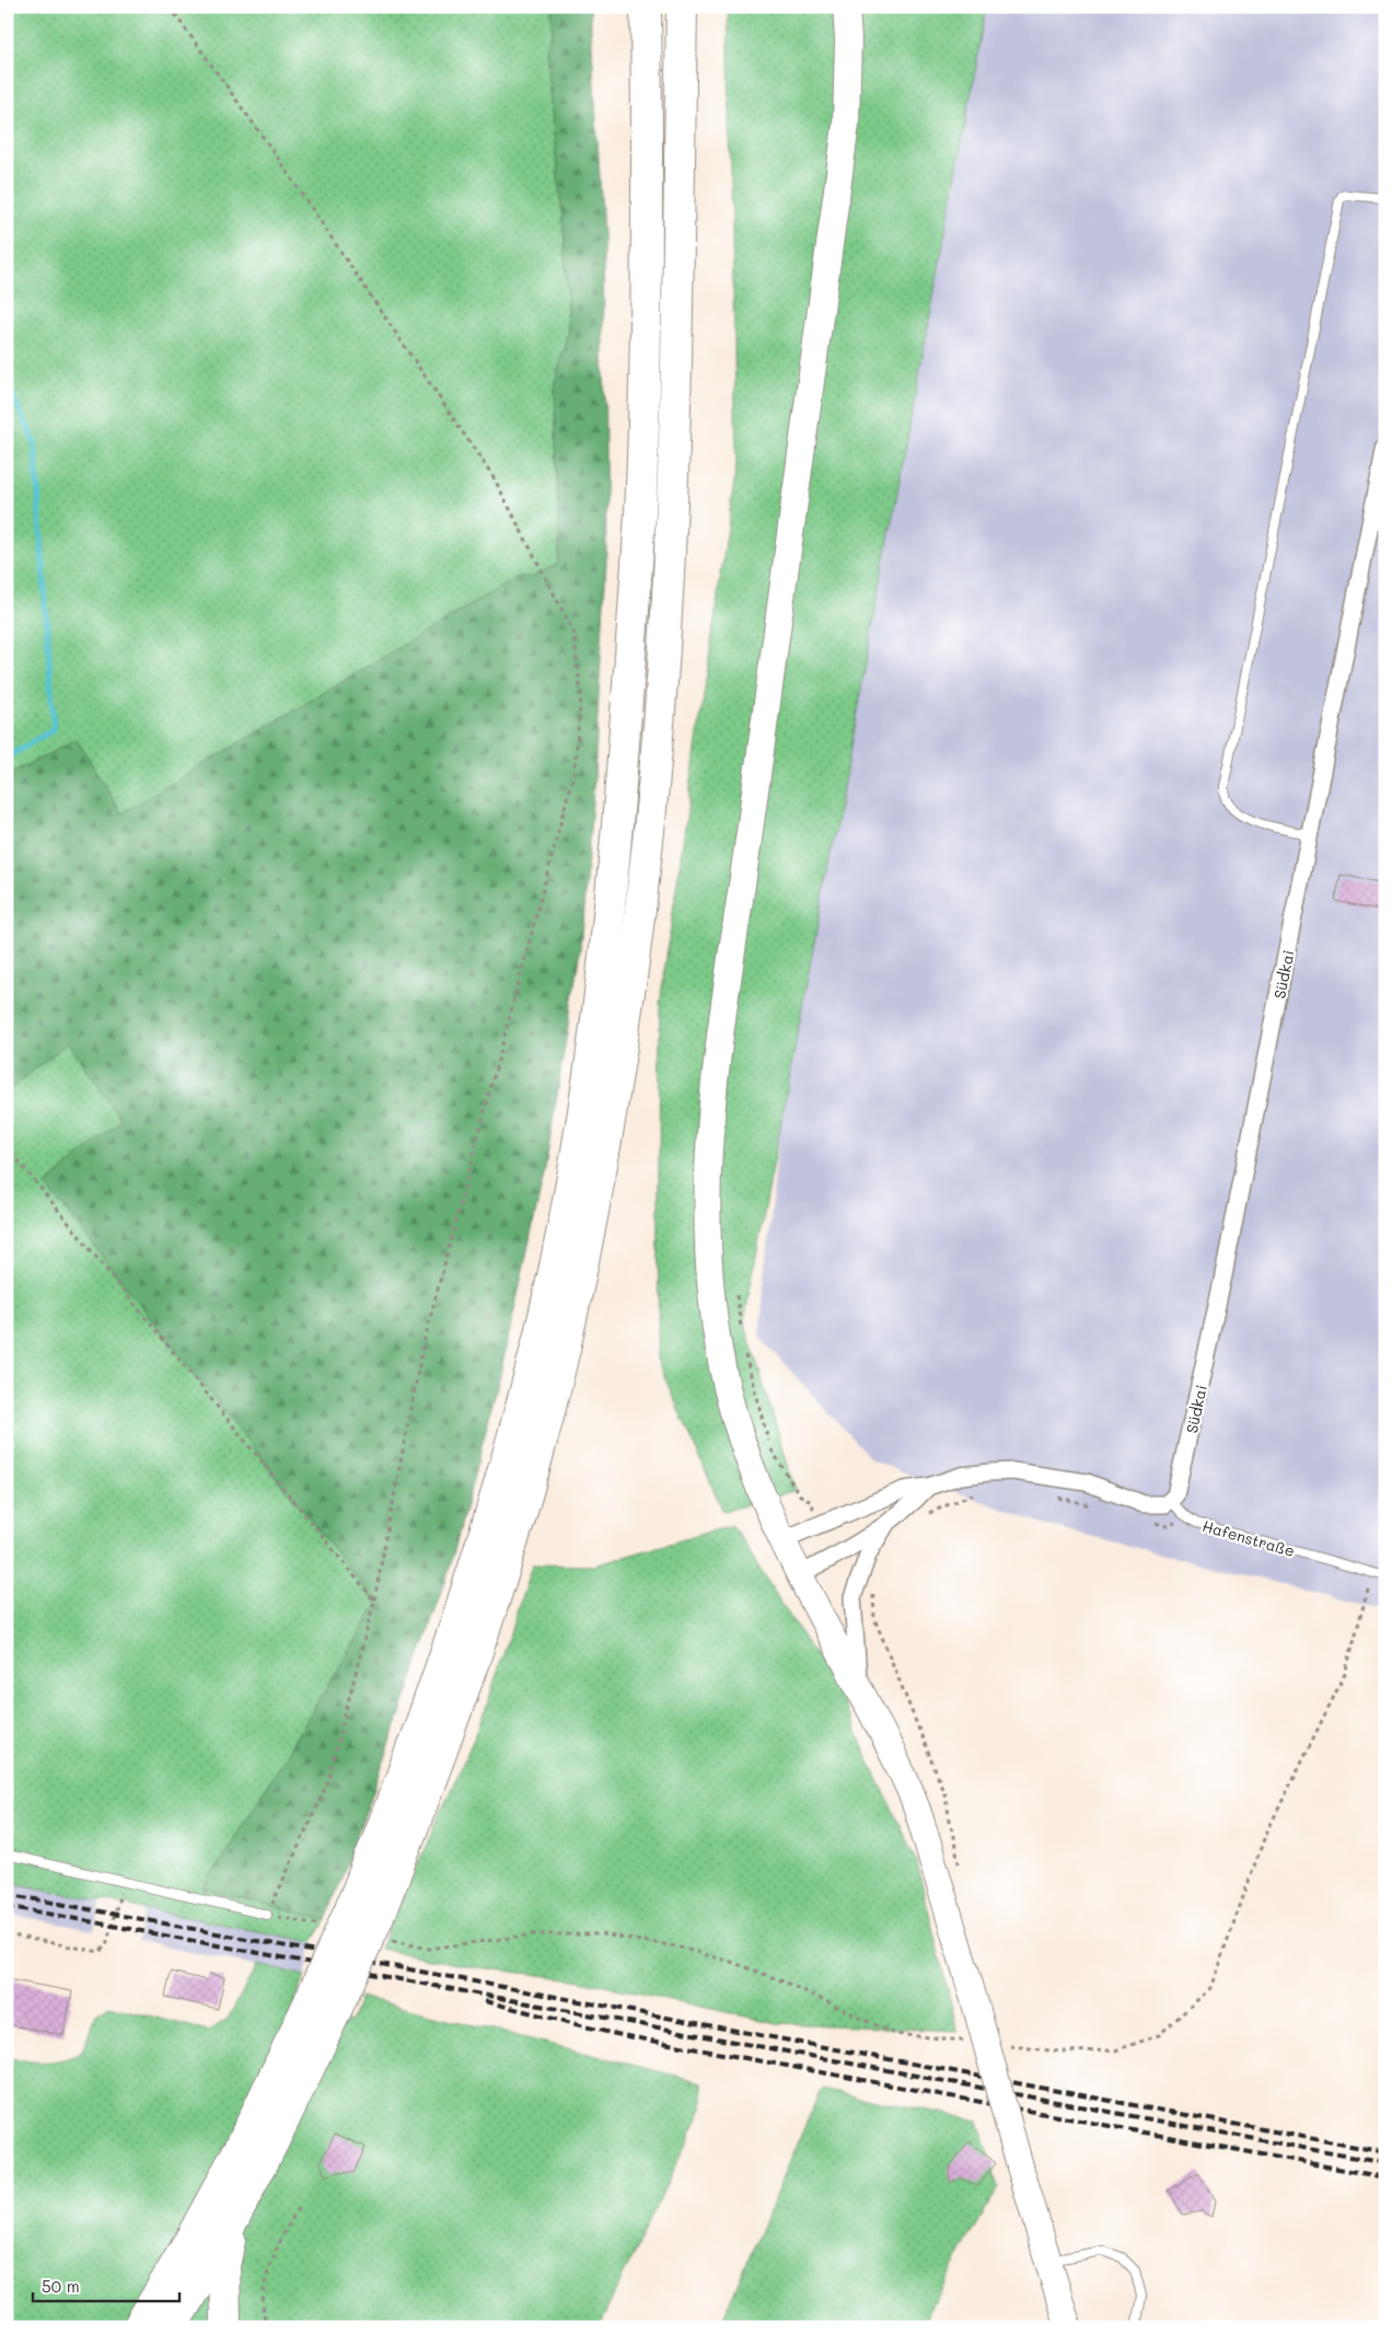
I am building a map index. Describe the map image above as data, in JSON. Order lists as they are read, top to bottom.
{
  "streets": {
    "street": ["Südkai"],
    "lane": ["Hafenstraße"]
  },
  "crossings": [
    ["Südkai", "Hafenstraße"]
  ],
  "scale_bar": "50 m"
}
